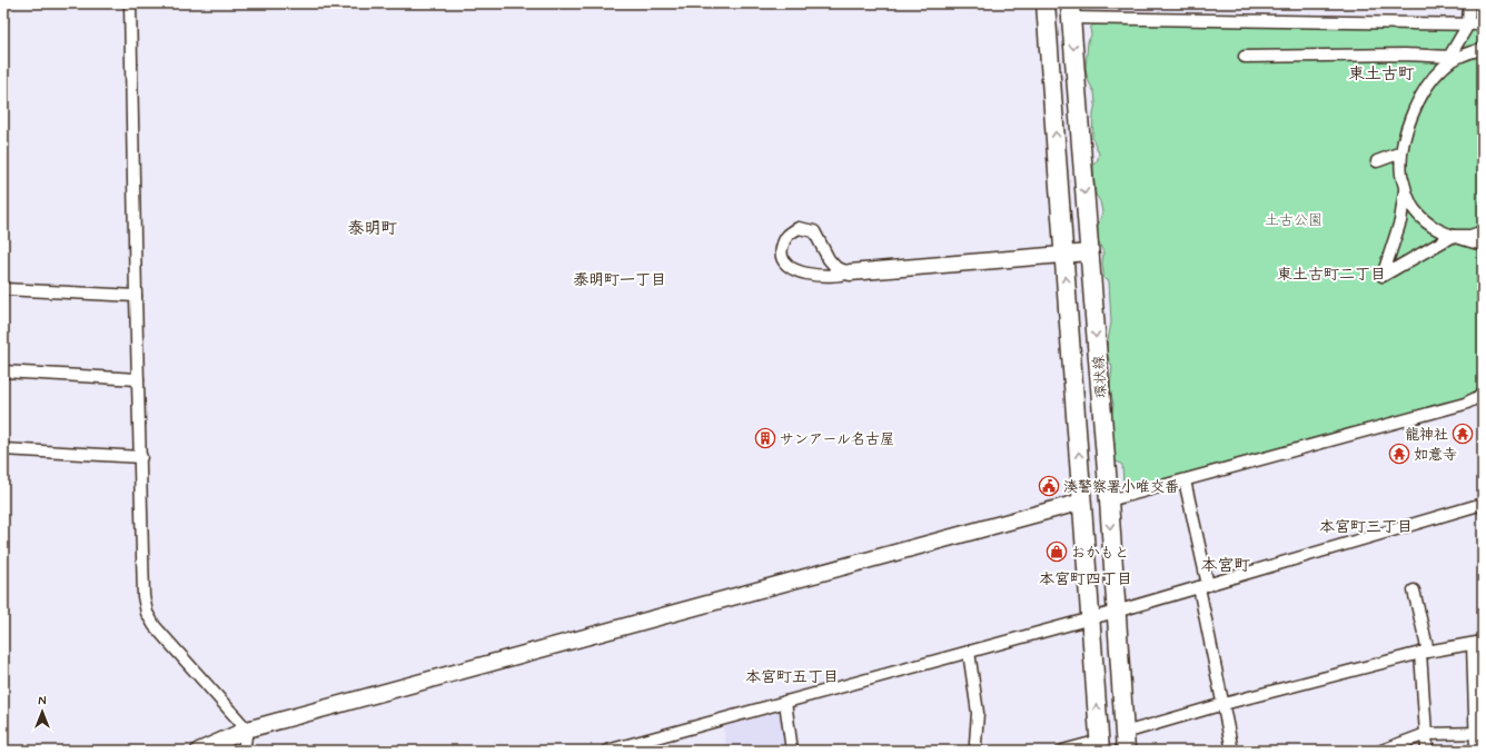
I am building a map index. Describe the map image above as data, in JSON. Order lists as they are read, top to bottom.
{
  "streets": {
    "main road": ["環状線"]
  },
  "districts": [
    "東土古町",
    "泰明町",
    "東土古町二丁目",
    "泰明町一丁目",
    "本宮町三丁目",
    "本宮町",
    "本宮町四丁目",
    "本宮町五丁目"
  ],
  "parks": ["土古公園"],
  "places": {
    "temple": ["龍神社", "如意寺"],
    "building": ["サンアール名古屋"],
    "public building": ["湊警察署小唯交番"],
    "shop": ["おかもと"]
  },
  "north": "top"
}
